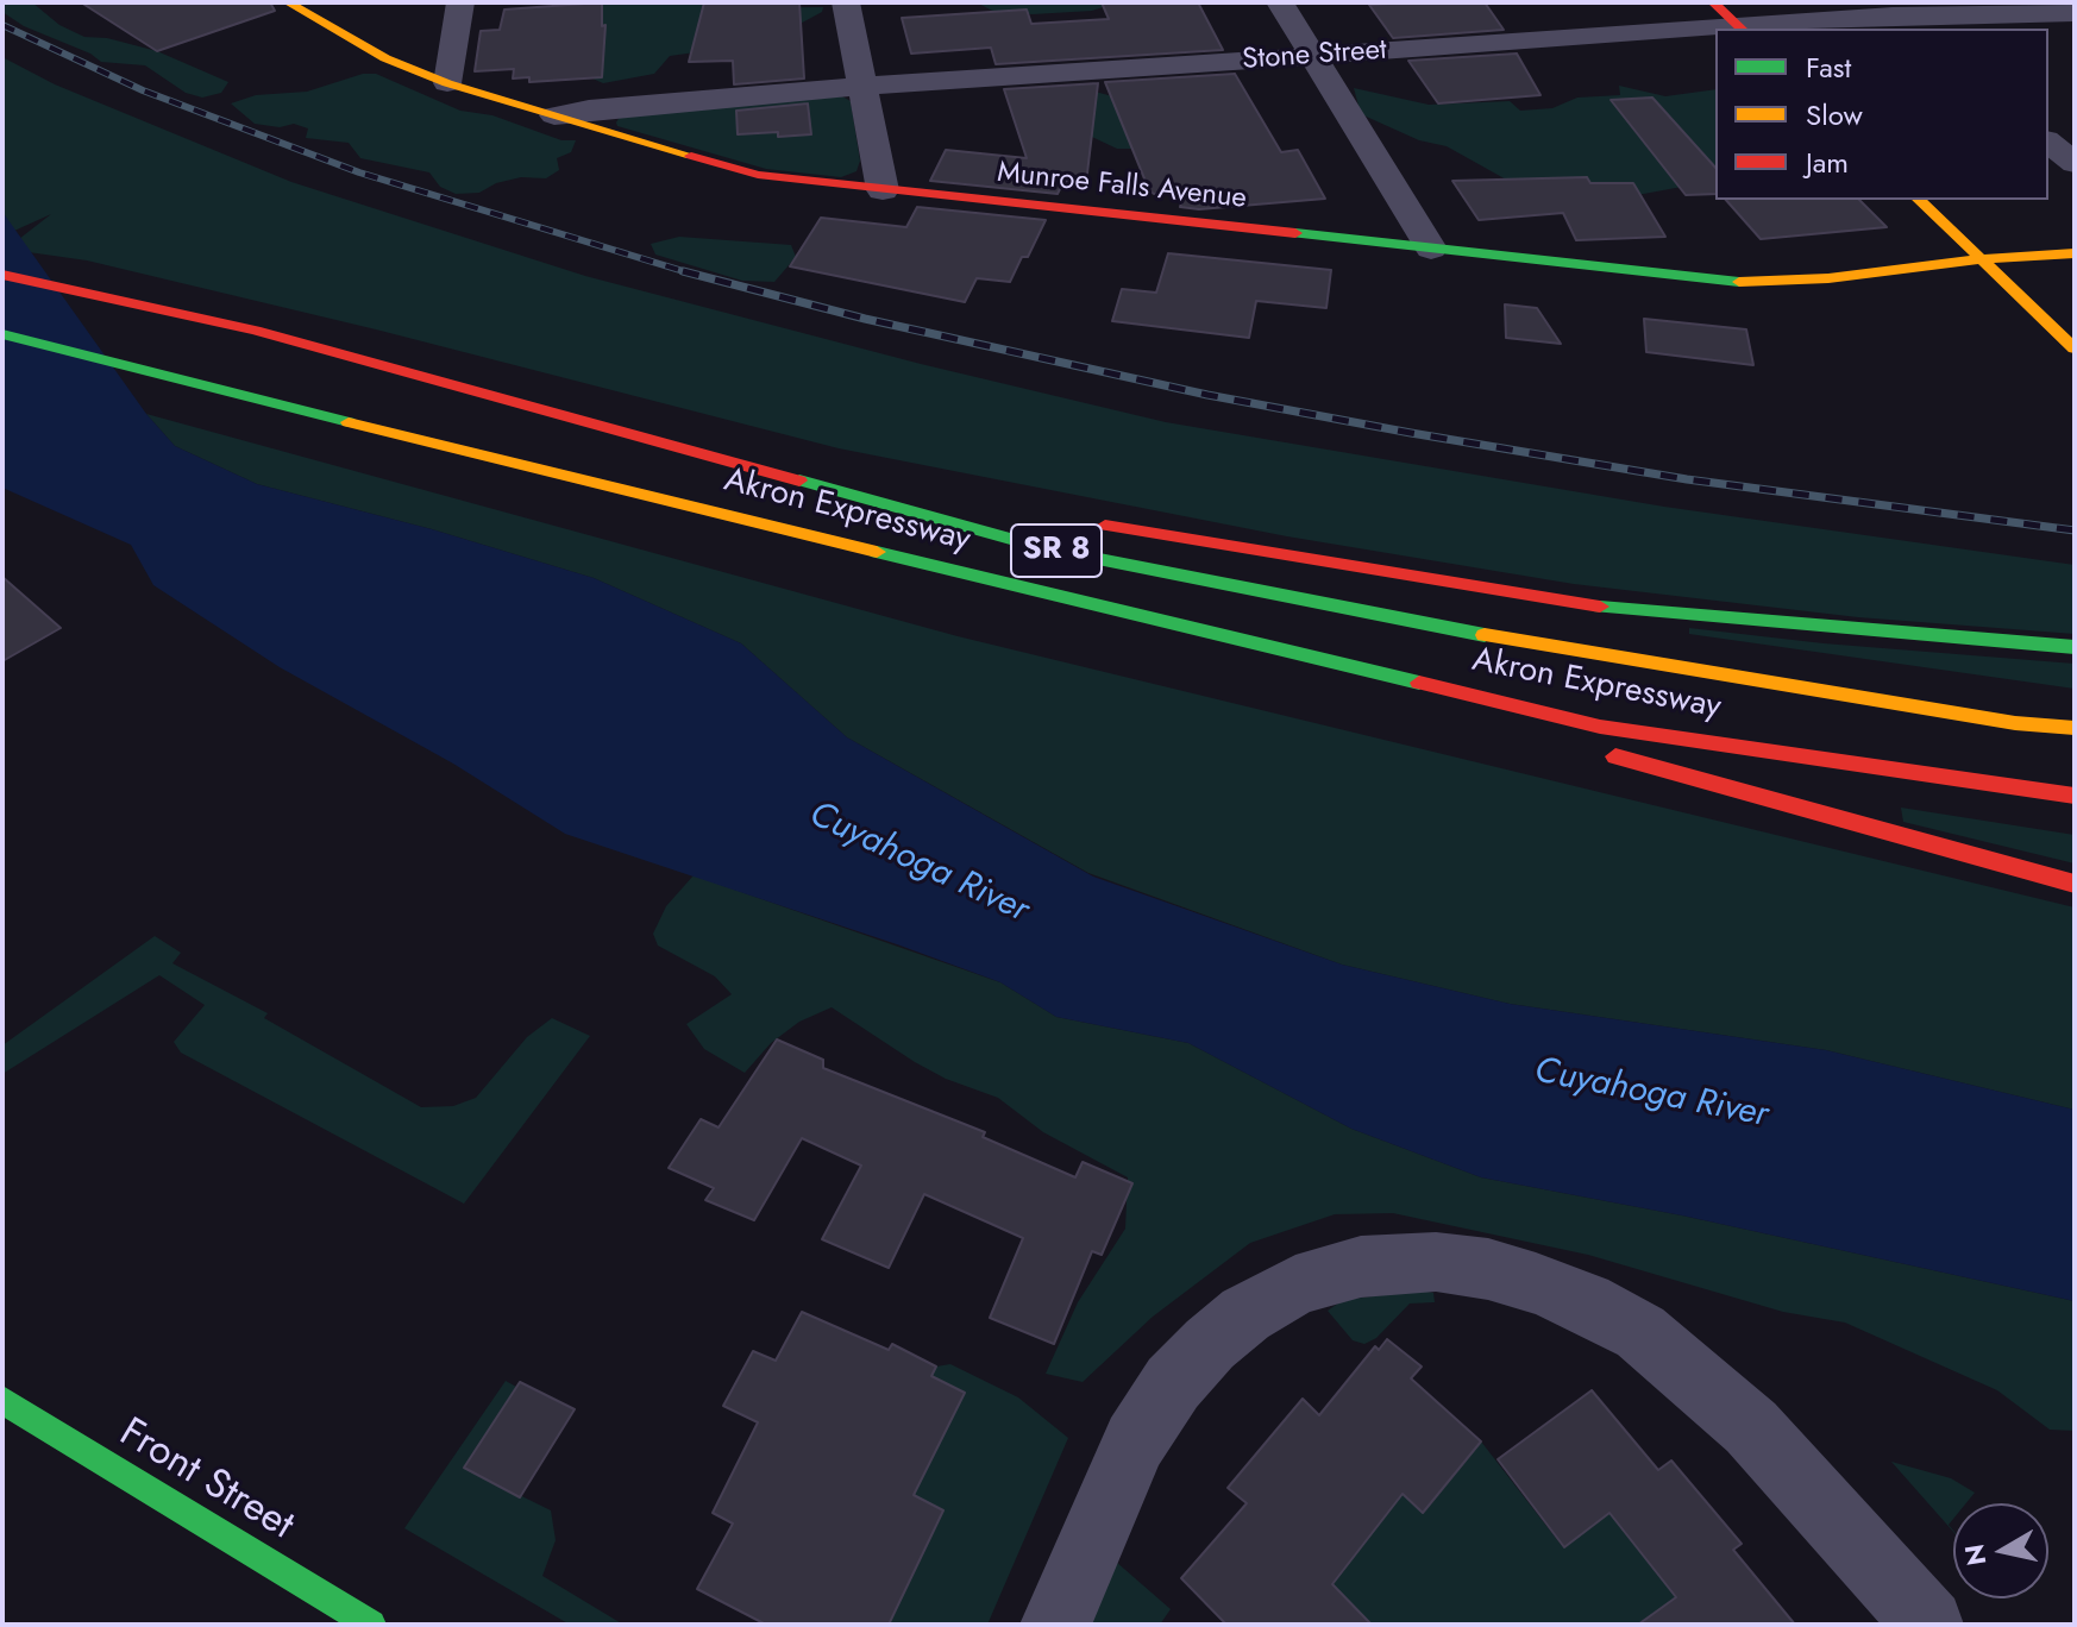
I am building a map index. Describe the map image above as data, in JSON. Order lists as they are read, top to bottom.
{
  "streets": {
    "main road": [
      "Munroe Falls Avenue",
      "Akron Expressway",
      "SR 8",
      "Front Street"
    ],
    "street": ["Stone Street"]
  },
  "crossings": [
    ["Stone Street", "Munroe Falls Avenue"]
  ],
  "water": ["Cuyahoga River"],
  "legend": ["Fast", "Slow", "Jam"],
  "north": "left"
}
